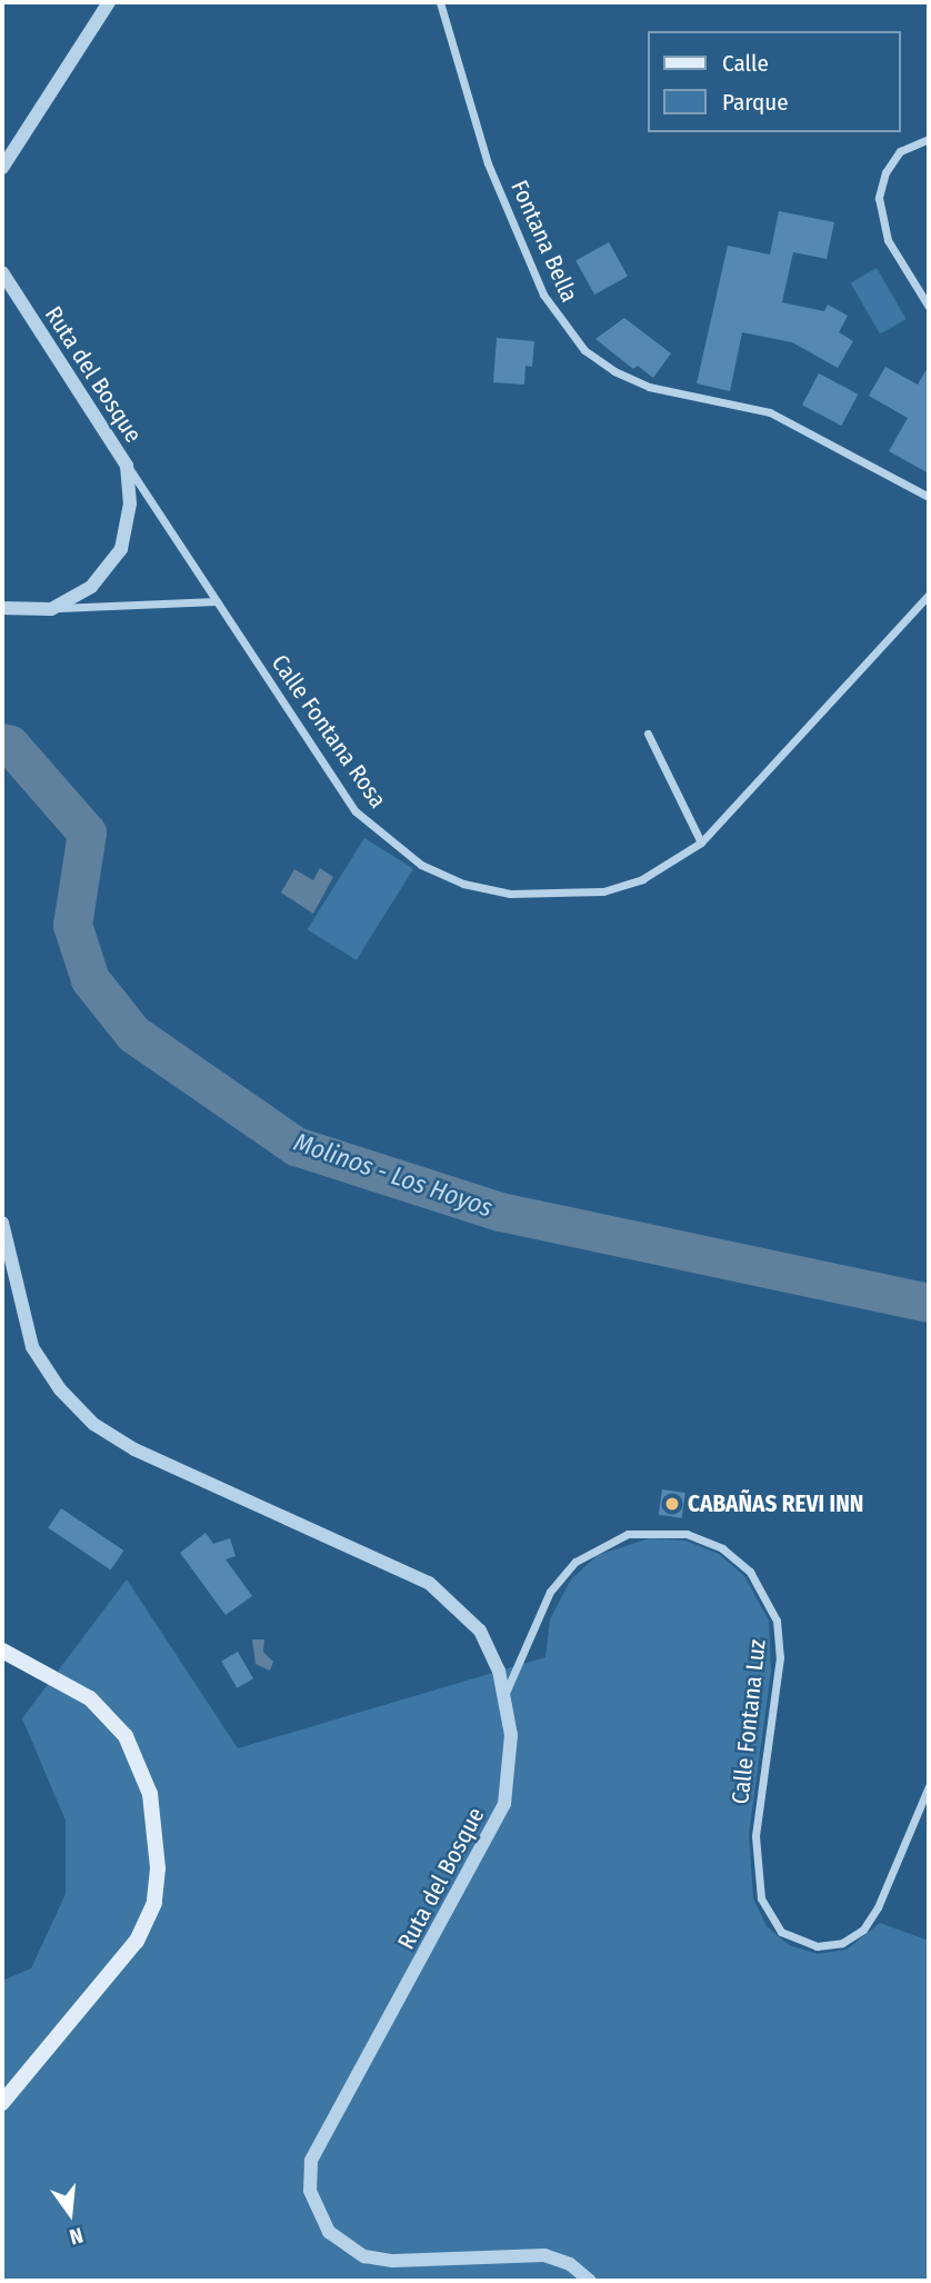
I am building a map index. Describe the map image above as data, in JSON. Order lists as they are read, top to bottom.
{
  "streets": {
    "street": [
      "Fontana Bella",
      "Ruta del Bosque",
      "Calle Fontana Rosa",
      "Calle Fontana Luz"
    ]
  },
  "crossings": [
    ["Ruta del Bosque", "Calle Fontana Rosa"],
    ["Ruta del Bosque", "Calle Fontana Luz"]
  ],
  "water": ["Molinos - Los Hoyos"],
  "places": ["CABAÑAS REVI INN"],
  "legend": ["Calle", "Parque"],
  "north": "bottom"
}
